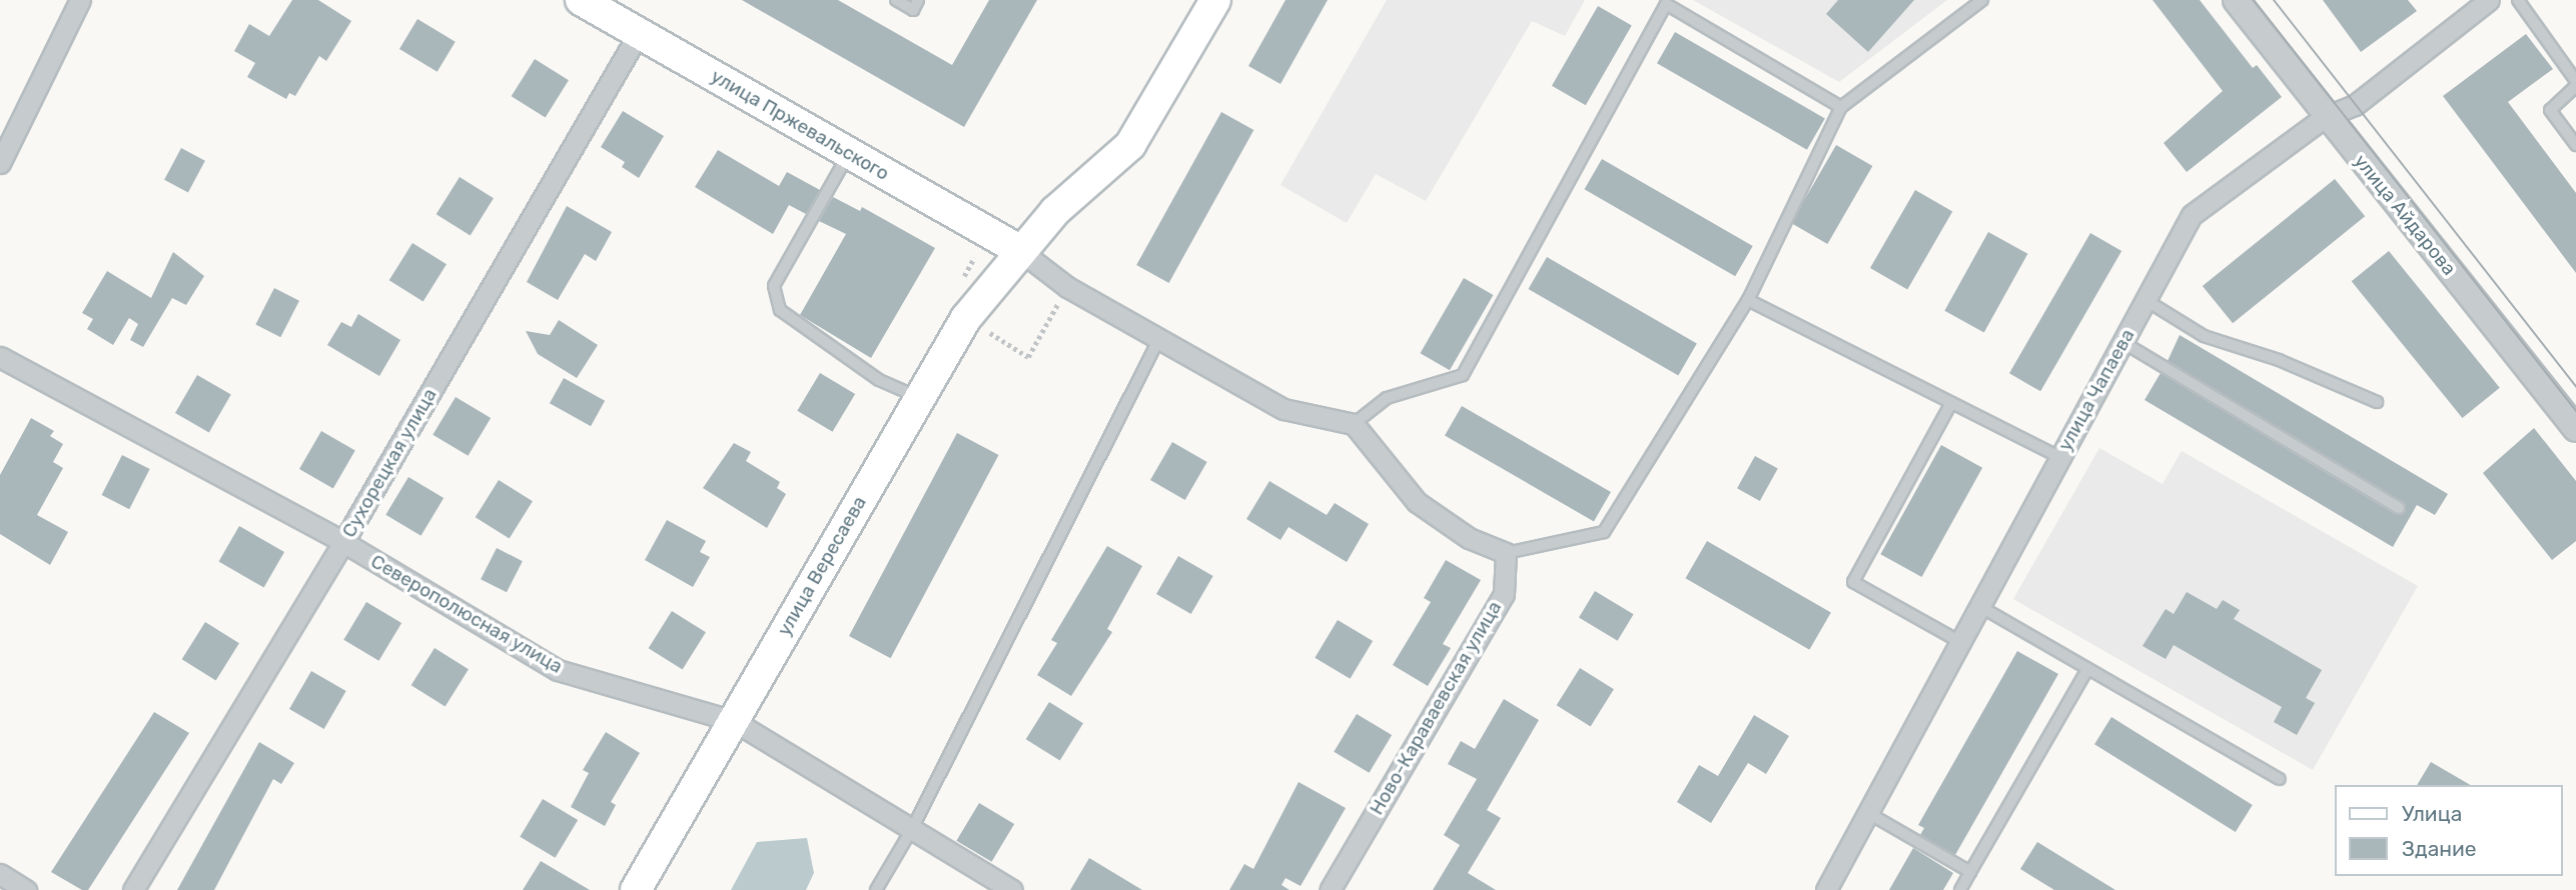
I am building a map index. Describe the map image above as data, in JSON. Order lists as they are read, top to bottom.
{
  "streets": {
    "main road": ["улица Пржевальского", "улица Вересаева"],
    "street": [
      "улица Айдарова",
      "улица Чапаева",
      "Сухорецкая улица",
      "Северополюсная улица",
      "Ново-Караваевская улица"
    ]
  },
  "crossings": [
    ["улица Пржевальского", "Сухорецкая улица"],
    ["улица Пржевальского", "улица Вересаева"],
    ["улица Айдарова", "улица Чапаева"],
    ["Сухорецкая улица", "Северополюсная улица"],
    ["улица Вересаева", "Северополюсная улица"]
  ],
  "legend": ["Улица", "Здание"]
}
